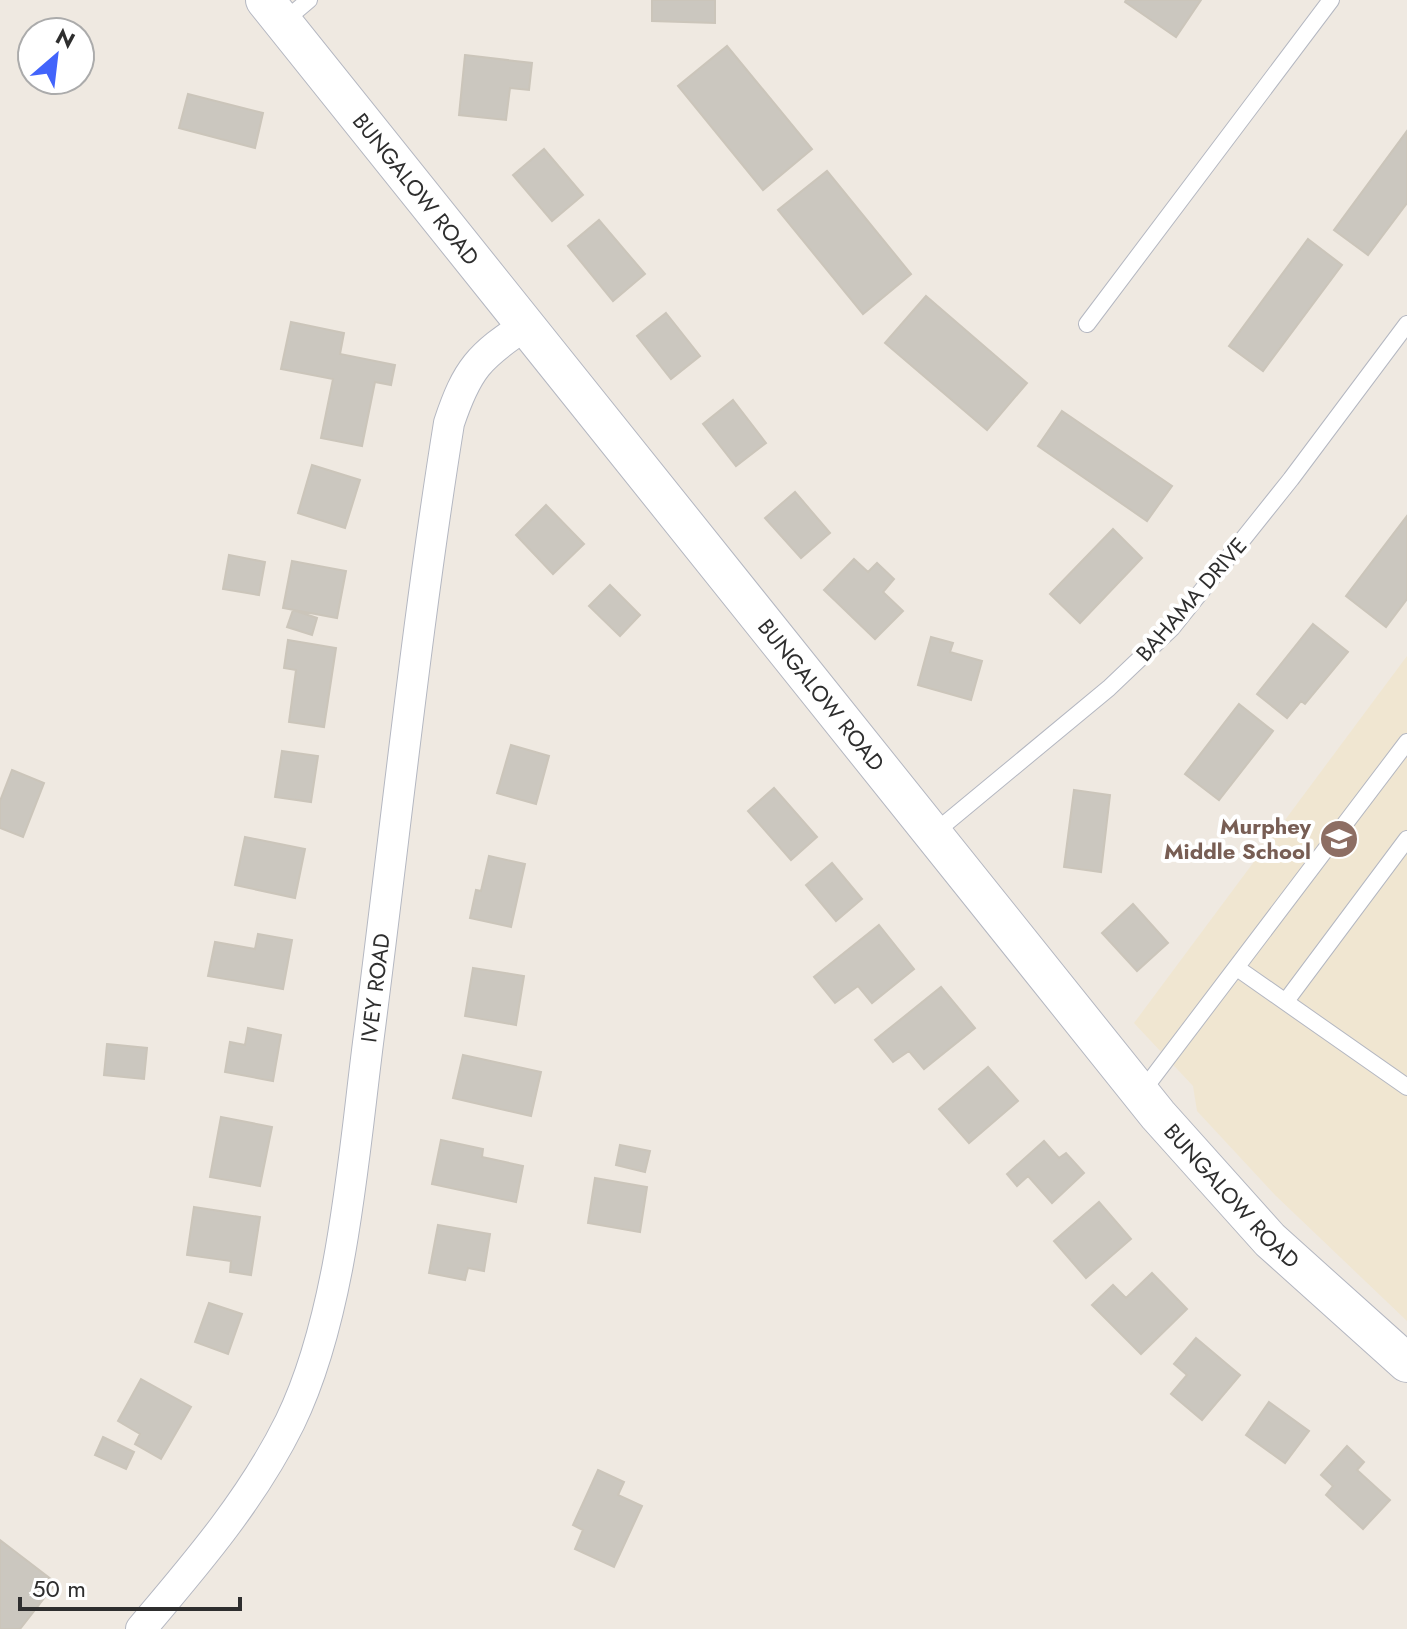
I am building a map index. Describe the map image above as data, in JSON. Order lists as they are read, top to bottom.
{
  "streets": {
    "street": ["BUNGALOW ROAD", "IVEY ROAD"],
    "lane": ["BAHAMA DRIVE"]
  },
  "crossings": [
    ["BUNGALOW ROAD", "BAHAMA DRIVE"],
    ["BUNGALOW ROAD", "IVEY ROAD"]
  ],
  "places": {
    "school or university": ["Murphey Middle School"]
  },
  "scale_bar": "50 m",
  "north": "top right"
}
